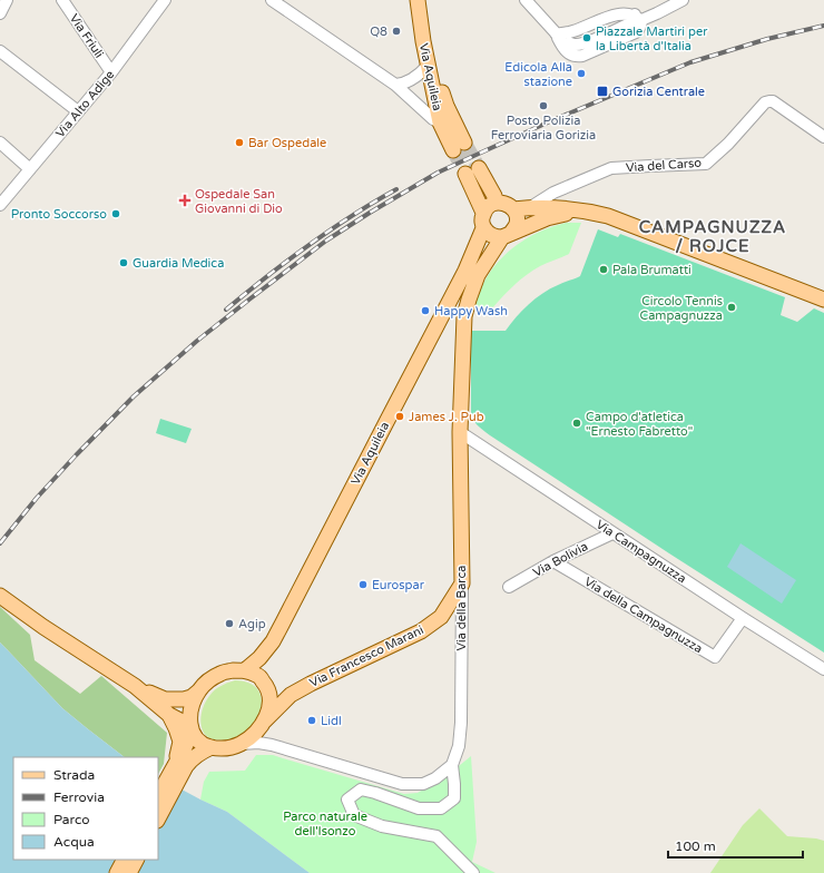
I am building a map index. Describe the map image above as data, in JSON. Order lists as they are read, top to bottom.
{
  "streets": {
    "main road": ["Via Aquileia", "Via della Barca", "Via Francesco Marani"],
    "street": [
      "Via Friuli",
      "Via Alto Adige",
      "Via del Carso",
      "Via Campagnuzza",
      "Via Bolivia",
      "Via della Campagnuzza"
    ]
  },
  "crossings": [
    ["Via Friuli", "Via Alto Adige"],
    ["Via Aquileia", "Via della Barca"],
    ["Via Aquileia", "Via Francesco Marani"],
    ["Via Campagnuzza", "Via Bolivia"],
    ["Via Campagnuzza", "Via della Barca"],
    ["Via Campagnuzza", "Via della Campagnuzza"],
    ["Via Bolivia", "Via della Campagnuzza"],
    ["Via della Barca", "Via Francesco Marani"]
  ],
  "districts": ["CAMPAGNUZZA / ROJCE"],
  "parks": ["Parco naturale dell'Isonzo"],
  "places": {
    "other": [
      "Q8",
      "Piazzale Martiri per la Libertà d'Italia",
      "Edicola Alla stazione",
      "Posto Polizia Ferroviaria Gorizia",
      "Bar Ospedale",
      "Pronto Soccorso",
      "Guardia Medica",
      "Pala Brumatti",
      "Circolo Tennis Campagnuzza",
      "Happy Wash",
      "James J. Pub",
      "Campo d'atletica \"Ernesto Fabretto\"",
      "Eurospar",
      "Agip",
      "Lidl"
    ],
    "transit": ["Gorizia Centrale"],
    "health": ["Ospedale San Giovanni di Dio"]
  },
  "legend": [
    "Strada",
    "Ferrovia",
    "Parco",
    "Acqua"
  ],
  "scale_bar": "100 m"
}
